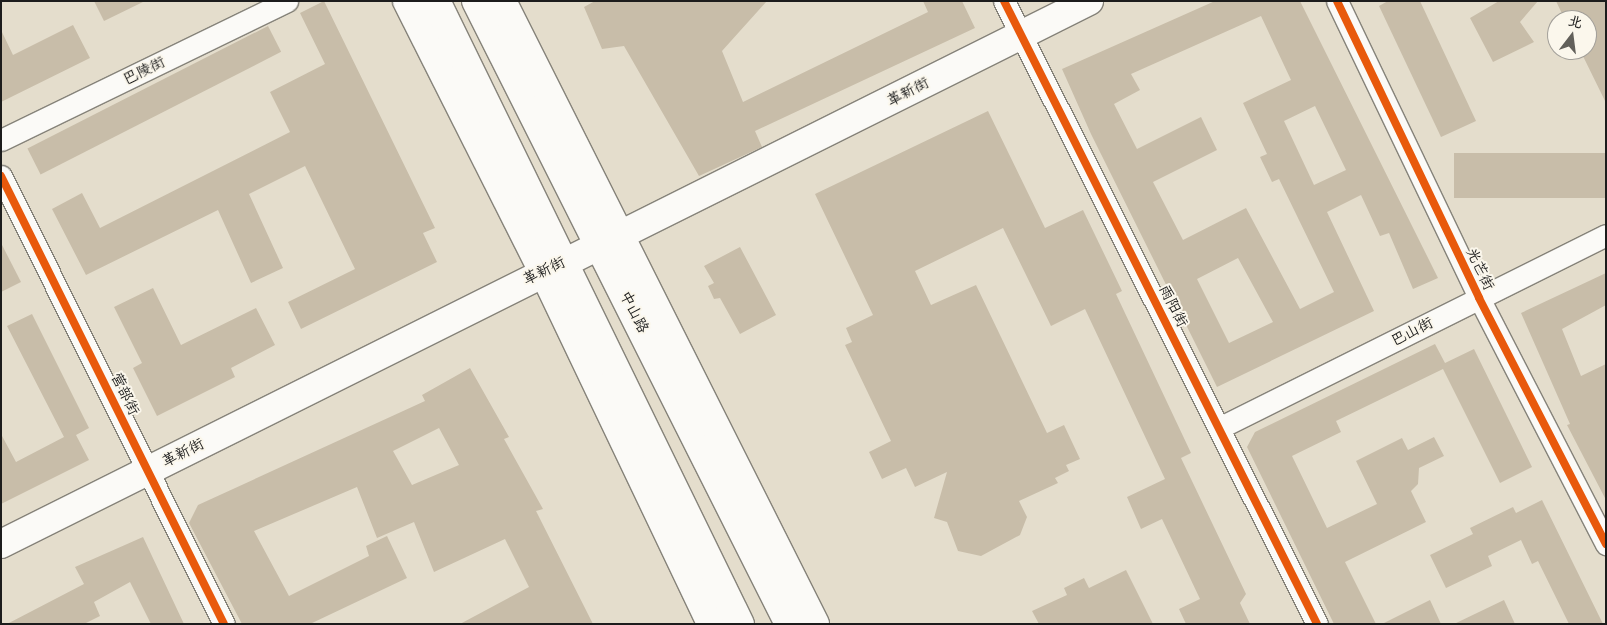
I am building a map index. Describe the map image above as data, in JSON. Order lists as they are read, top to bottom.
{
  "streets": {
    "main road": ["革新街", "中山路"],
    "street": [
      "巴陵街",
      "光芒街",
      "雨阳街",
      "巴山街",
      "营部街"
    ]
  },
  "crossings": [
    ["革新街", "雨阳街"],
    ["革新街", "中山路"],
    ["革新街", "营部街"],
    ["光芒街", "巴山街"],
    ["雨阳街", "巴山街"]
  ],
  "north": "top"
}
